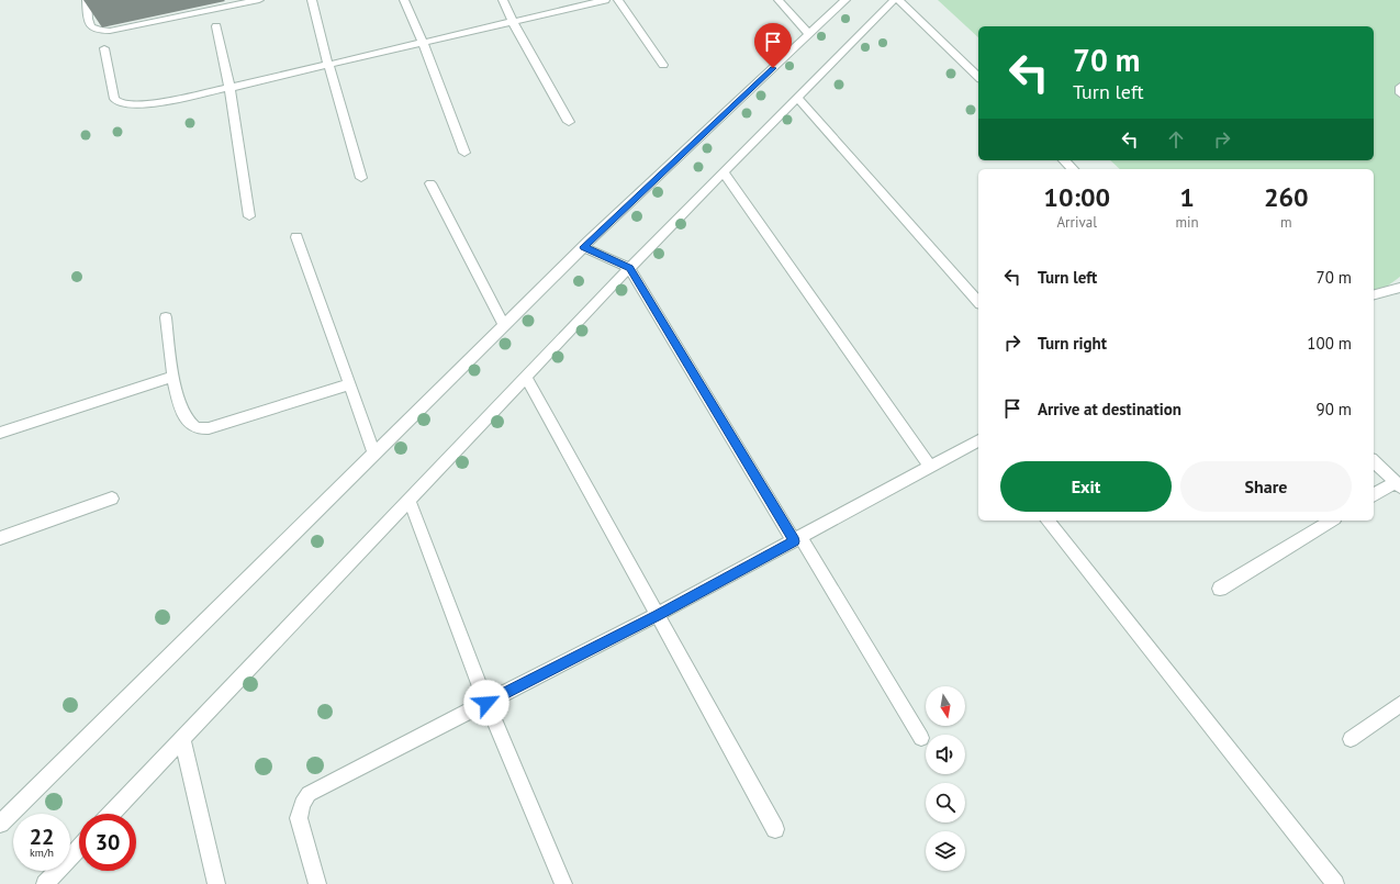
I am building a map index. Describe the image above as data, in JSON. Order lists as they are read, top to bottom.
{
  "north": "bottom",
  "page": {
    "turn": ["70 m", "Turn left"],
    "eta": [
      "10:00",
      "Arrival",
      "1",
      "min",
      "260",
      "m"
    ],
    "list": [
      {
        "name": "Turn left",
        "value": "70 m"
      },
      {
        "name": "Turn right",
        "value": "100 m"
      },
      {
        "name": "Arrive at destination",
        "value": "90 m"
      }
    ],
    "buttons": ["Exit", "Share"],
    "speed": "22 km/h",
    "limit": "30"
  }
}
